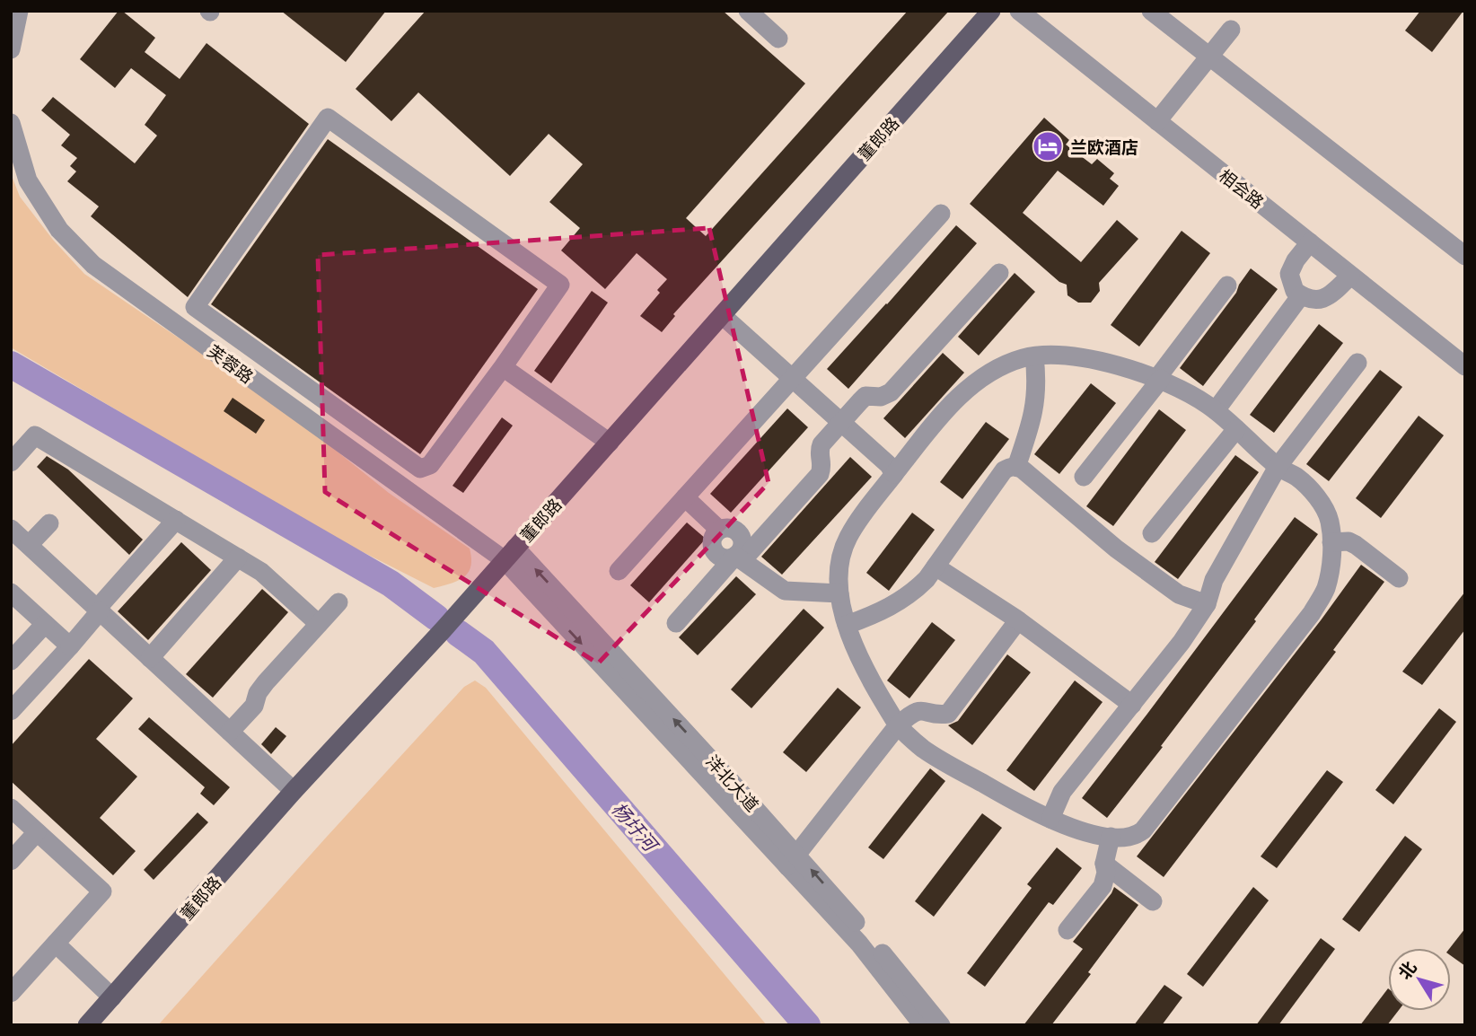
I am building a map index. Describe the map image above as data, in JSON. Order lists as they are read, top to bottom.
{
  "streets": {
    "main road": ["董郎路"],
    "street": ["相会路", "芙蓉路", "洋北大道"]
  },
  "crossings": [
    ["董郎路", "芙蓉路"],
    ["董郎路", "洋北大道"],
    ["芙蓉路", "洋北大道"]
  ],
  "water": ["杨圩河"],
  "places": {
    "hotel": ["兰欧酒店"]
  },
  "north": "top left"
}
